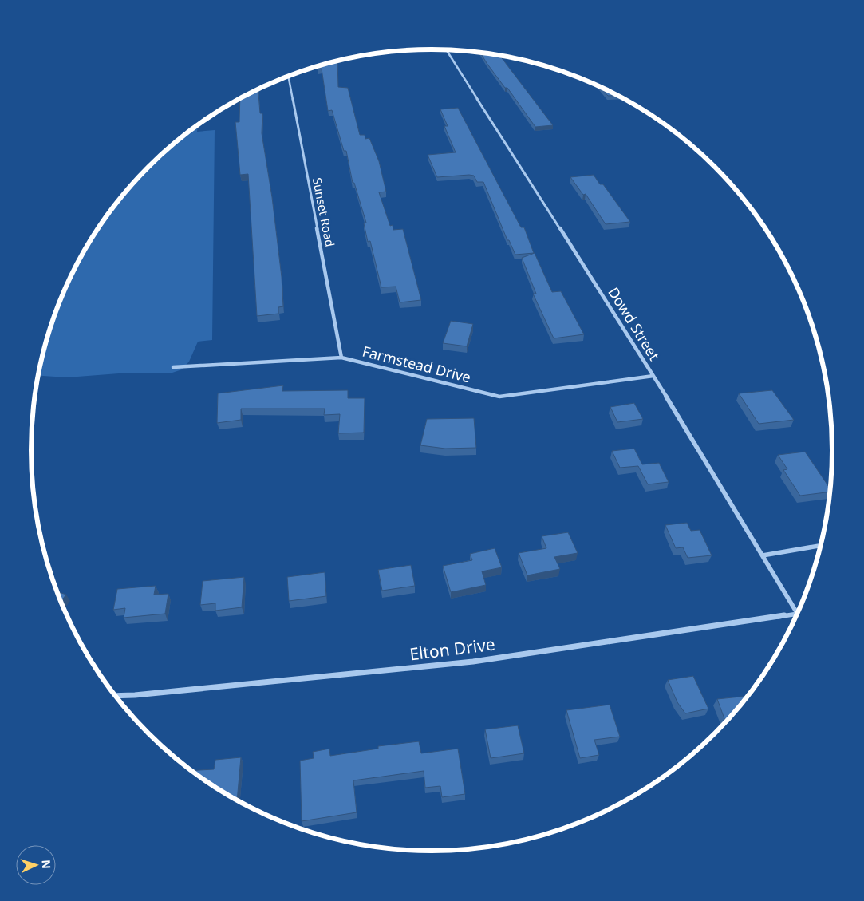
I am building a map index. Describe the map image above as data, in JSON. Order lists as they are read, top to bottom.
{
  "streets": {
    "street": [
      "Sunset Road",
      "Dowd Street",
      "Farmstead Drive",
      "Elton Drive"
    ]
  },
  "crossings": [
    ["Sunset Road", "Farmstead Drive"],
    ["Dowd Street", "Farmstead Drive"],
    ["Dowd Street", "Elton Drive"]
  ],
  "north": "right"
}
